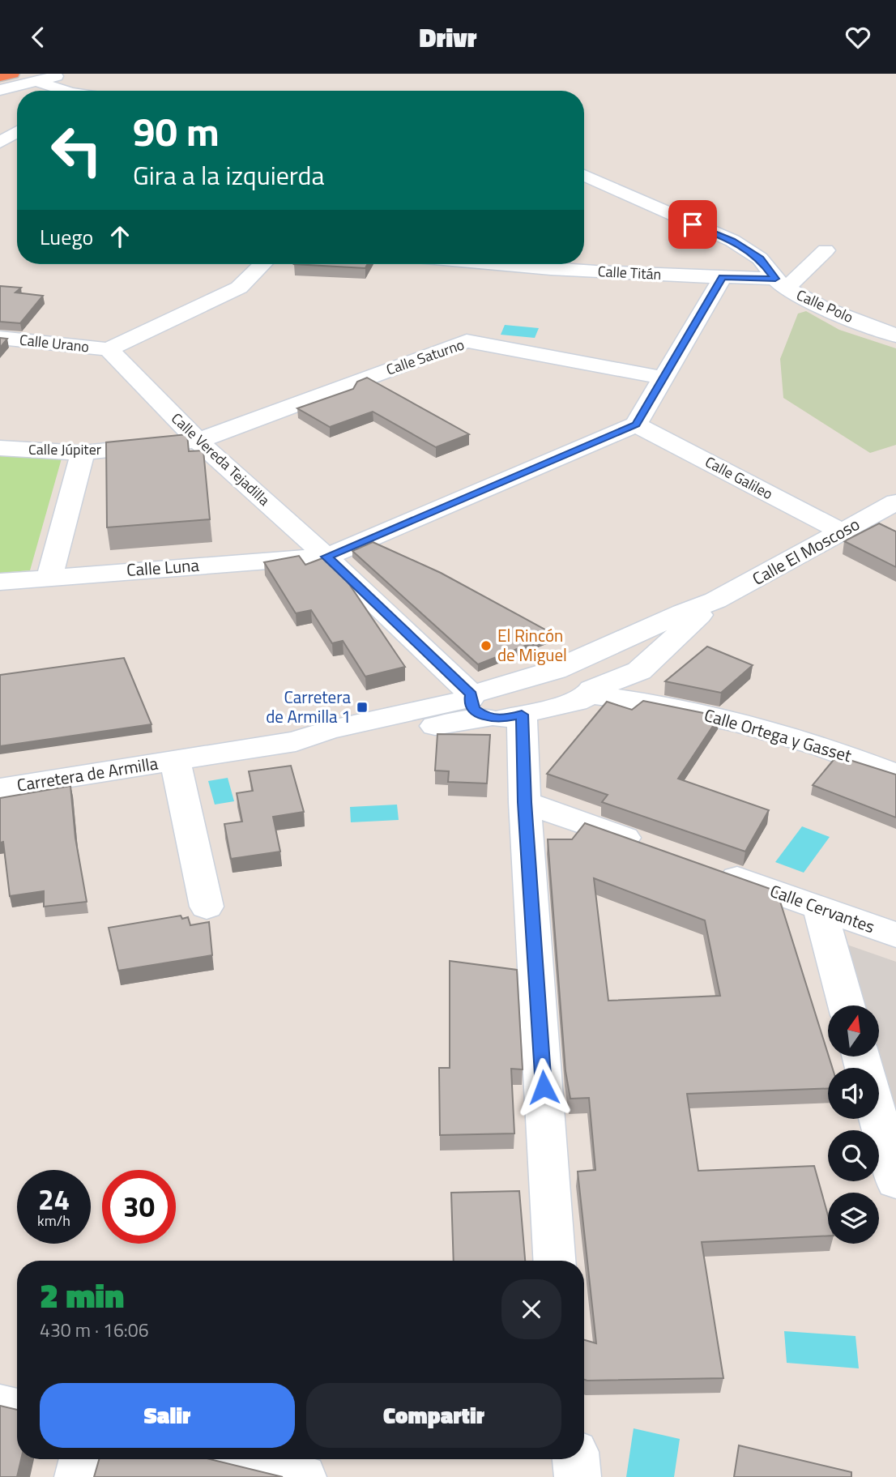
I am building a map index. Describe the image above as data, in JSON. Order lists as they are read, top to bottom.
{
  "streets": {
    "street": [
      "Calle Titán",
      "Calle Polo",
      "Calle Urano",
      "Calle Saturno",
      "Calle Júpiter",
      "Calle Vereda Tejadilla",
      "Calle Galileo",
      "Calle El Moscoso",
      "Calle Luna",
      "Calle Ortega y Gasset",
      "Carretera de Armilla",
      "Calle Cervantes"
    ]
  },
  "crossings": [
    ["Calle Titán", "Calle Polo"],
    ["Calle Urano", "Calle Vereda Tejadilla"],
    ["Calle Saturno", "Calle Júpiter"],
    ["Calle Saturno", "Calle Vereda Tejadilla"],
    ["Calle Júpiter", "Calle Vereda Tejadilla"],
    ["Calle Vereda Tejadilla", "Calle El Moscoso"],
    ["Calle Vereda Tejadilla", "Calle Luna"],
    ["Calle Vereda Tejadilla", "Carretera de Armilla"],
    ["Calle Galileo", "Calle El Moscoso"],
    ["Calle Galileo", "Calle Luna"],
    ["Calle El Moscoso", "Calle Ortega y Gasset"],
    ["Calle El Moscoso", "Carretera de Armilla"]
  ],
  "places": {
    "other": ["El Rincón de Miguel"],
    "transit": ["Carretera de Armilla 1"]
  },
  "north": "top",
  "page": {
    "header": "Drivr",
    "turn": ["90 m", "Gira a la izquierda"],
    "then": "Luego",
    "speed": "24 km/h",
    "limit": "30",
    "heading": ["2 min", "430 m · 16:06"],
    "buttons": ["Salir", "Compartir"]
  }
}
